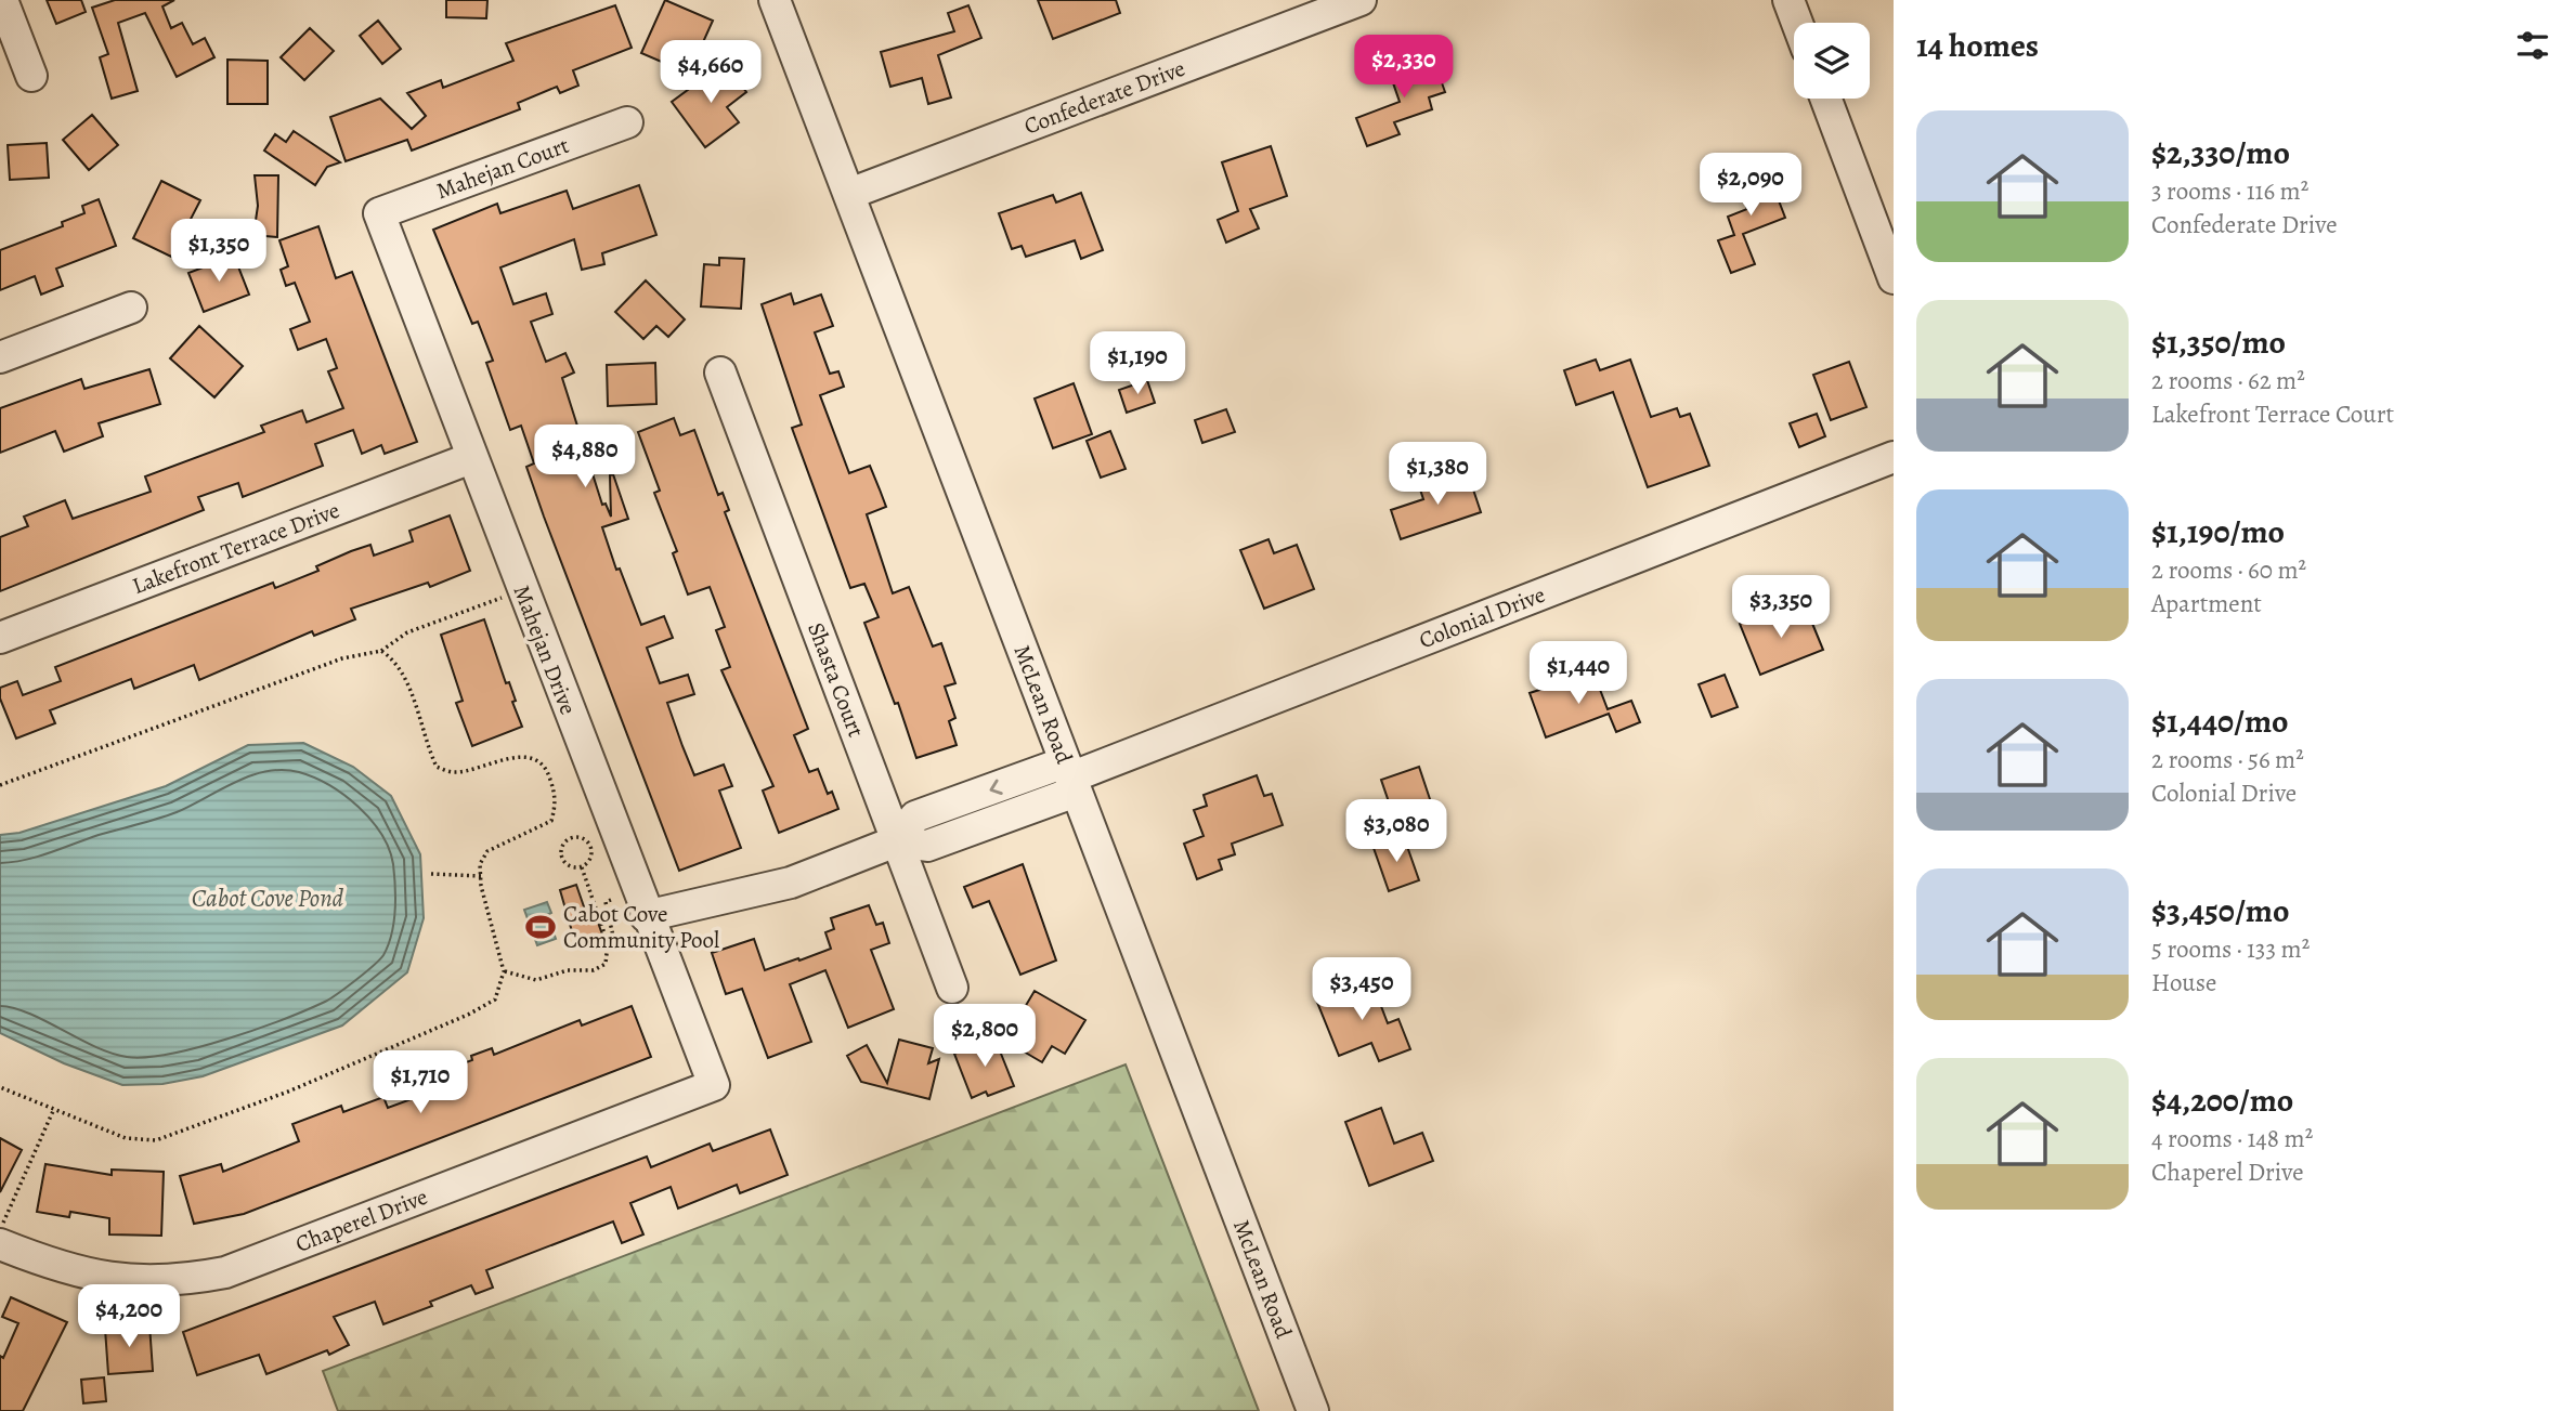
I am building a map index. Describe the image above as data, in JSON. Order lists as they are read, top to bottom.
{
  "streets": {
    "street": [
      "Confederate Drive",
      "Mahejan Court",
      "Lakefront Terrace Drive",
      "Colonial Drive",
      "Mahejan Drive",
      "Shasta Court",
      "McLean Road",
      "Chaperel Drive"
    ]
  },
  "crossings": [
    ["Confederate Drive", "McLean Road"],
    ["Mahejan Court", "Mahejan Drive"],
    ["Lakefront Terrace Drive", "Mahejan Drive"],
    ["Colonial Drive", "Shasta Court"],
    ["Colonial Drive", "McLean Road"],
    ["Mahejan Drive", "Chaperel Drive"]
  ],
  "water": ["Cabot Cove Pond"],
  "places": {
    "sports": ["Cabot Cove Community Pool"]
  },
  "page": {
    "heading": "14 homes",
    "price": [
      "$2,330",
      "$4,660",
      "$2,090",
      "$1,350",
      "$1,190",
      "$4,880",
      "$1,380",
      "$3,350",
      "$1,440",
      "$3,080",
      "$3,450",
      "$2,800",
      "$1,710",
      "$4,200"
    ],
    "list": [
      {
        "name": "$2,330/mo",
        "note": "3 rooms · 116 m² · Confederate Drive"
      },
      {
        "name": "$1,350/mo",
        "note": "2 rooms · 62 m² · Lakefront Terrace Court"
      },
      {
        "name": "$1,190/mo",
        "note": "2 rooms · 60 m² · Apartment"
      },
      {
        "name": "$1,440/mo",
        "note": "2 rooms · 56 m² · Colonial Drive"
      },
      {
        "name": "$3,450/mo",
        "note": "5 rooms · 133 m² · House"
      },
      {
        "name": "$4,200/mo",
        "note": "4 rooms · 148 m² · Chaperel Drive"
      }
    ]
  }
}
